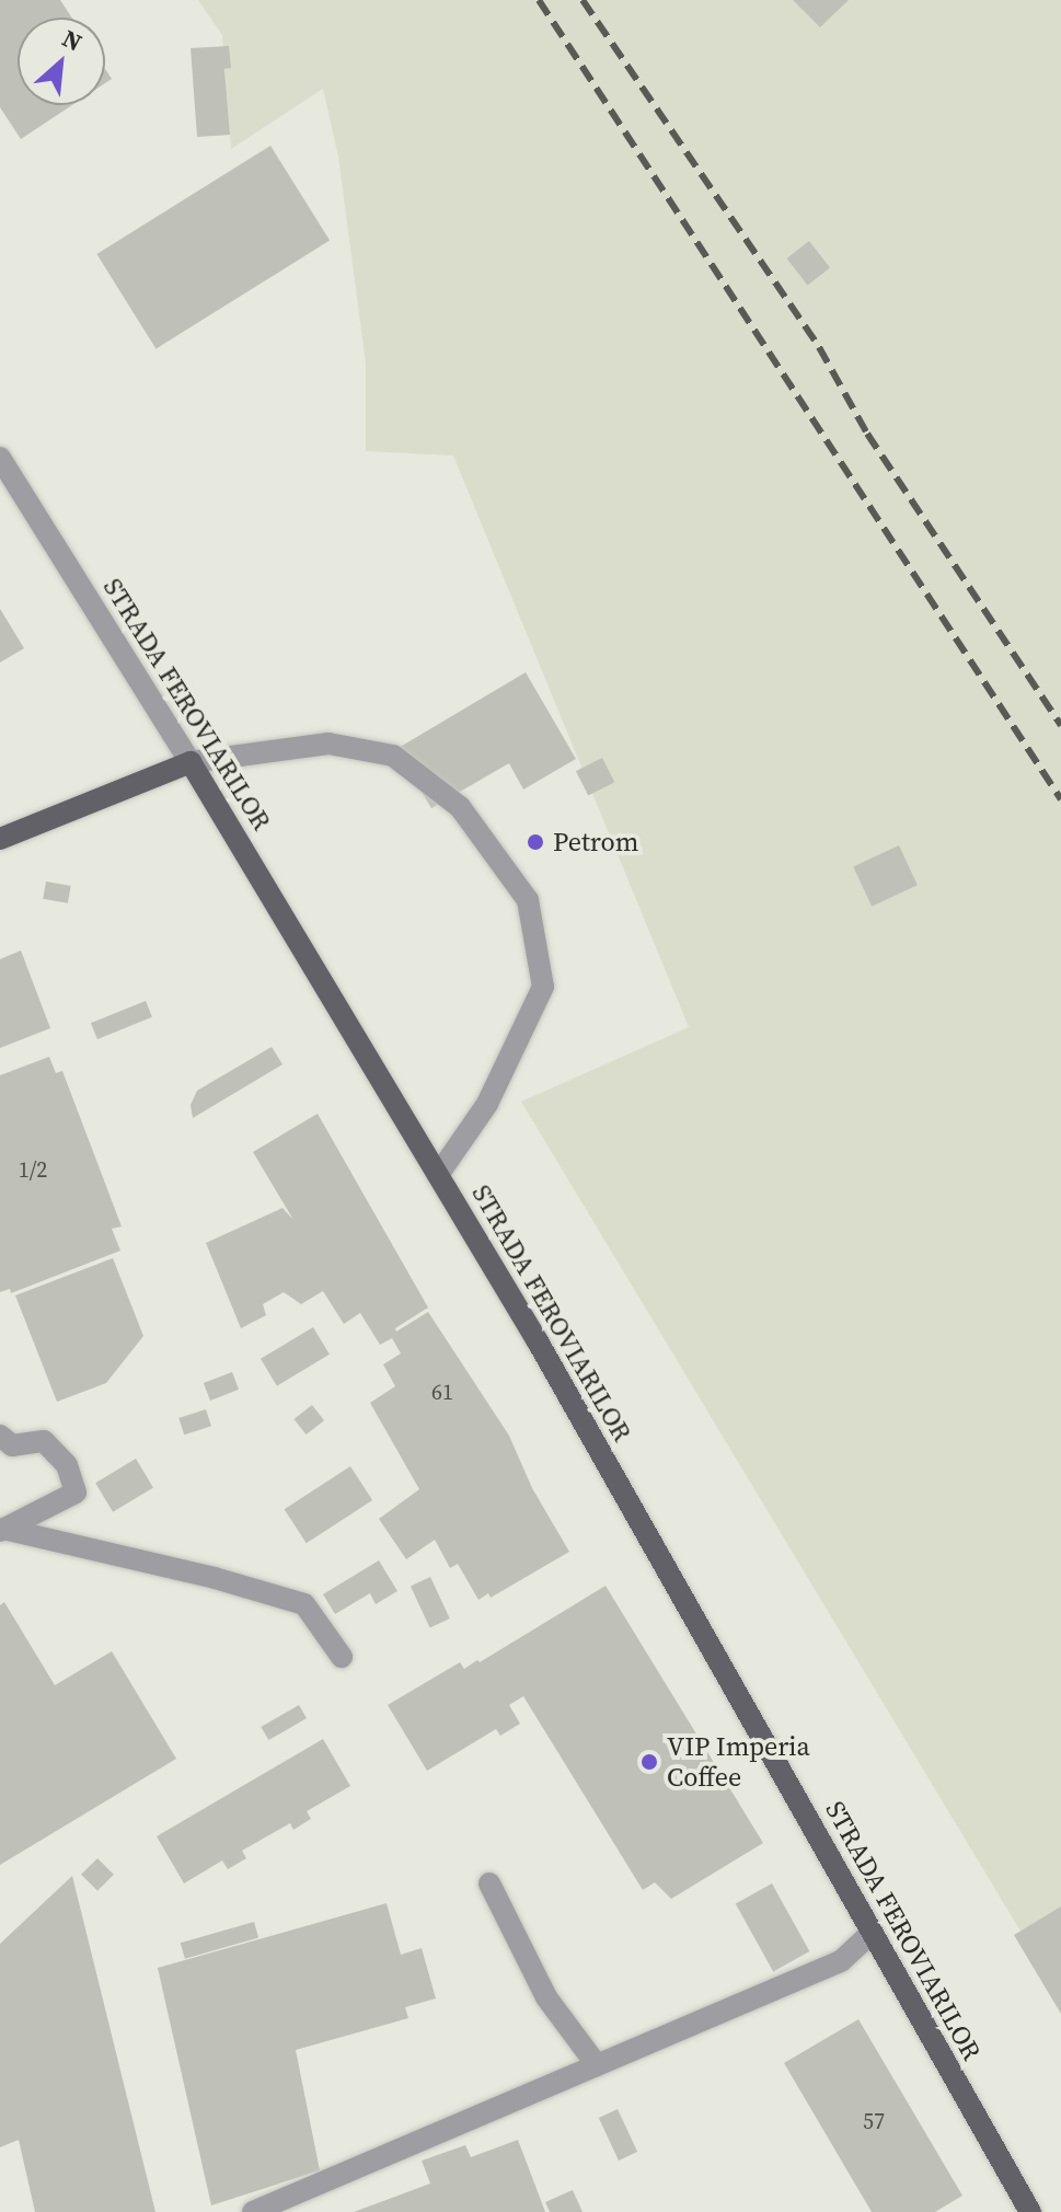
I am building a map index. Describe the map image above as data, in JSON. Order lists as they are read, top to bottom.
{
  "streets": {
    "main road": ["STRADA FEROVIARILOR"]
  },
  "places": ["Petrom", "VIP Imperia Coffee"],
  "house_numbers": ["1/2", "61", "57"],
  "north": "top right"
}
